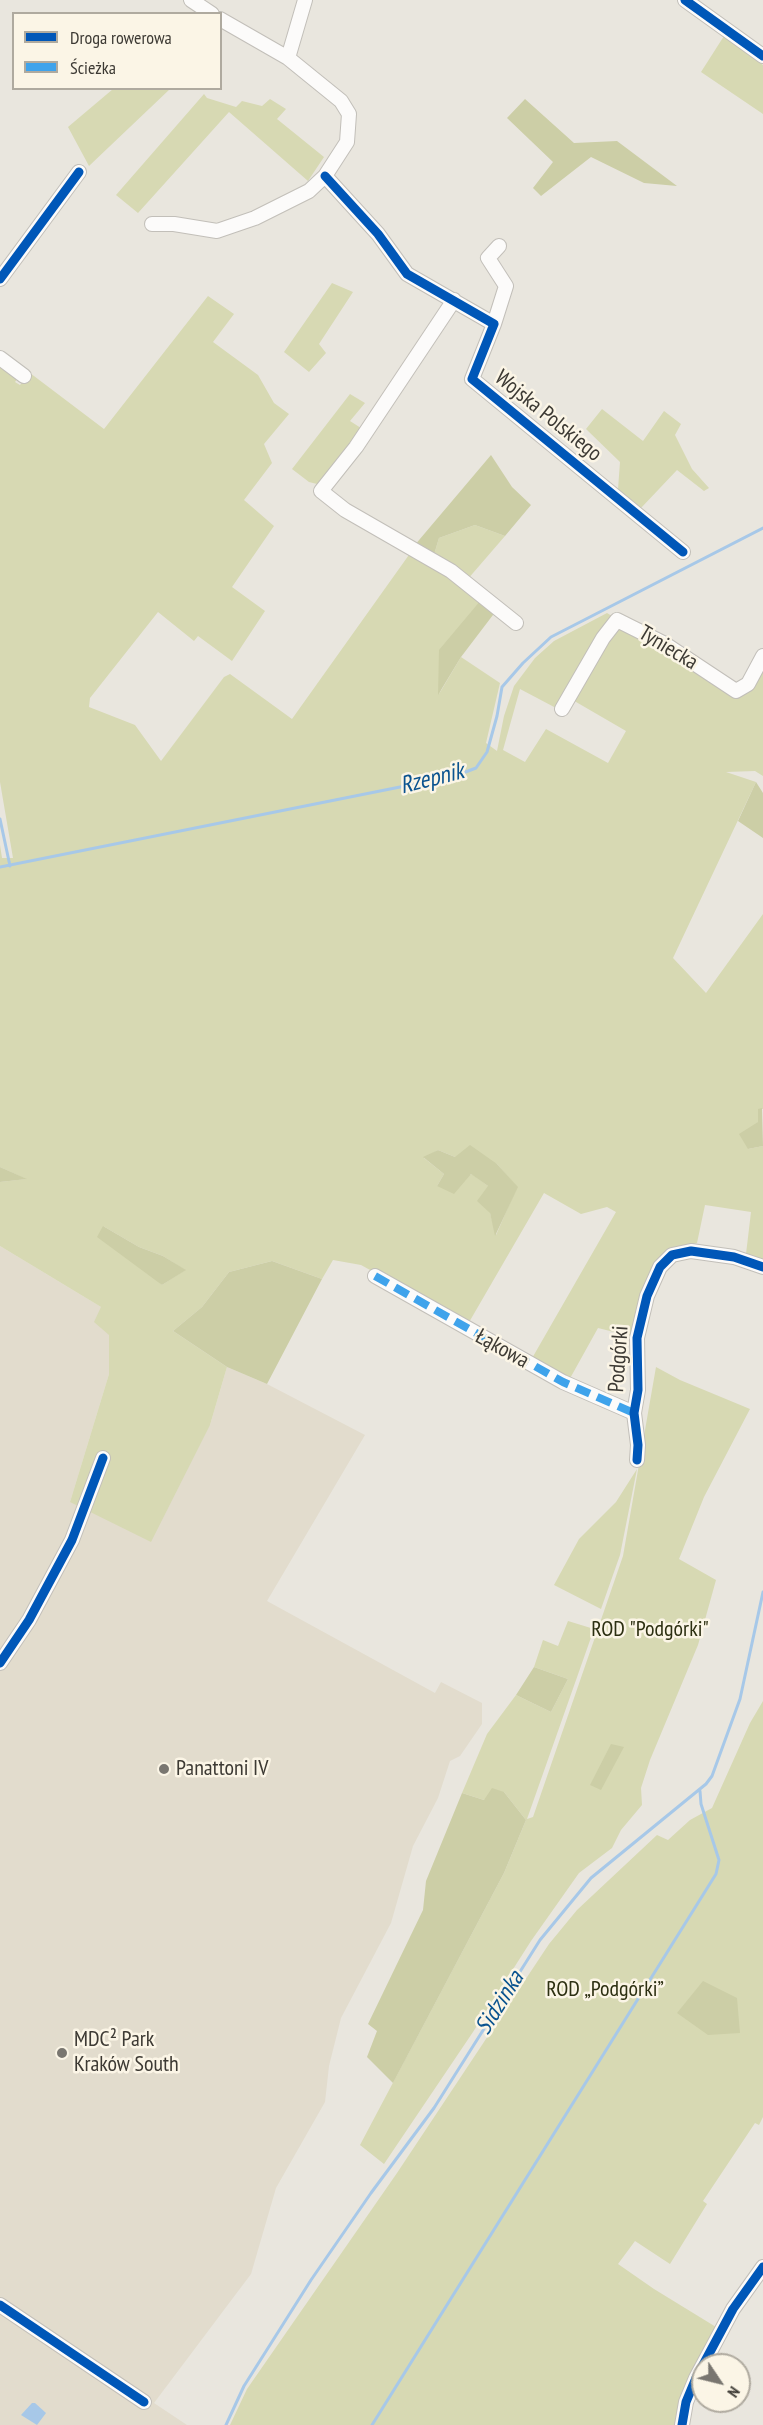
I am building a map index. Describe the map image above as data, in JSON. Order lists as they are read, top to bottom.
{
  "streets": {
    "street": [
      "Wojska Polskiego",
      "Tyniecka",
      "Łąkowa",
      "Podgórki"
    ]
  },
  "crossings": [
    ["Łąkowa", "Podgórki"]
  ],
  "water": ["Rzepnik", "Sidzinka"],
  "parks": ["ROD \"Podgórki\"", "ROD „Podgórki”"],
  "places": ["Panattoni IV", "MDC² Park Kraków South"],
  "legend": ["Droga rowerowa", "Ścieżka"],
  "north": "bottom right"
}
